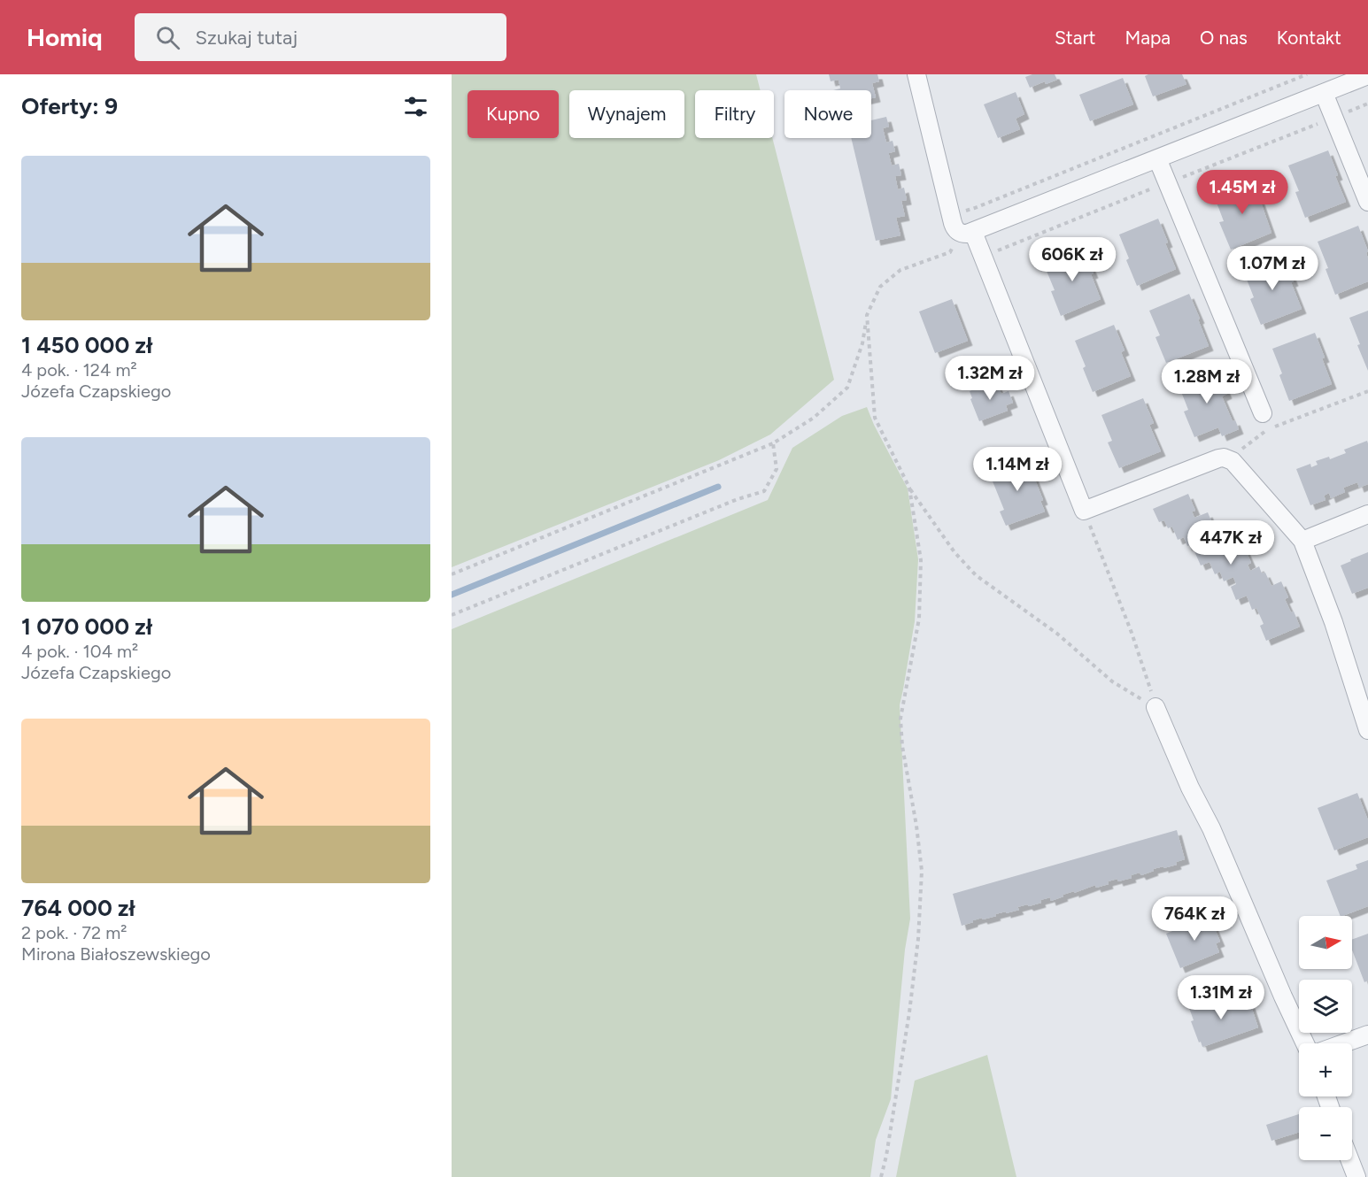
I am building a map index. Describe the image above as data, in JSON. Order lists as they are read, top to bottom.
{
  "north": "right",
  "page": {
    "header": "Homiq",
    "search": "Szukaj tutaj",
    "nav": [
      "Start",
      "Mapa",
      "O nas",
      "Kontakt"
    ],
    "heading": "Oferty: 9",
    "chip": [
      "Kupno",
      "Wynajem",
      "Filtry",
      "Nowe"
    ],
    "list": [
      {
        "name": "1 450 000 zł",
        "note": "4 pok. · 124 m² · Józefa Czapskiego"
      },
      {
        "name": "1 070 000 zł",
        "note": "4 pok. · 104 m² · Józefa Czapskiego"
      },
      {
        "name": "764 000 zł",
        "note": "2 pok. · 72 m² · Mirona Białoszewskiego"
      }
    ],
    "price": [
      "1.45M zł",
      "606K zł",
      "1.07M zł",
      "1.32M zł",
      "1.28M zł",
      "1.14M zł",
      "447K zł",
      "764K zł",
      "1.31M zł"
    ],
    "map_buttons": ["+", "−"]
  }
}
